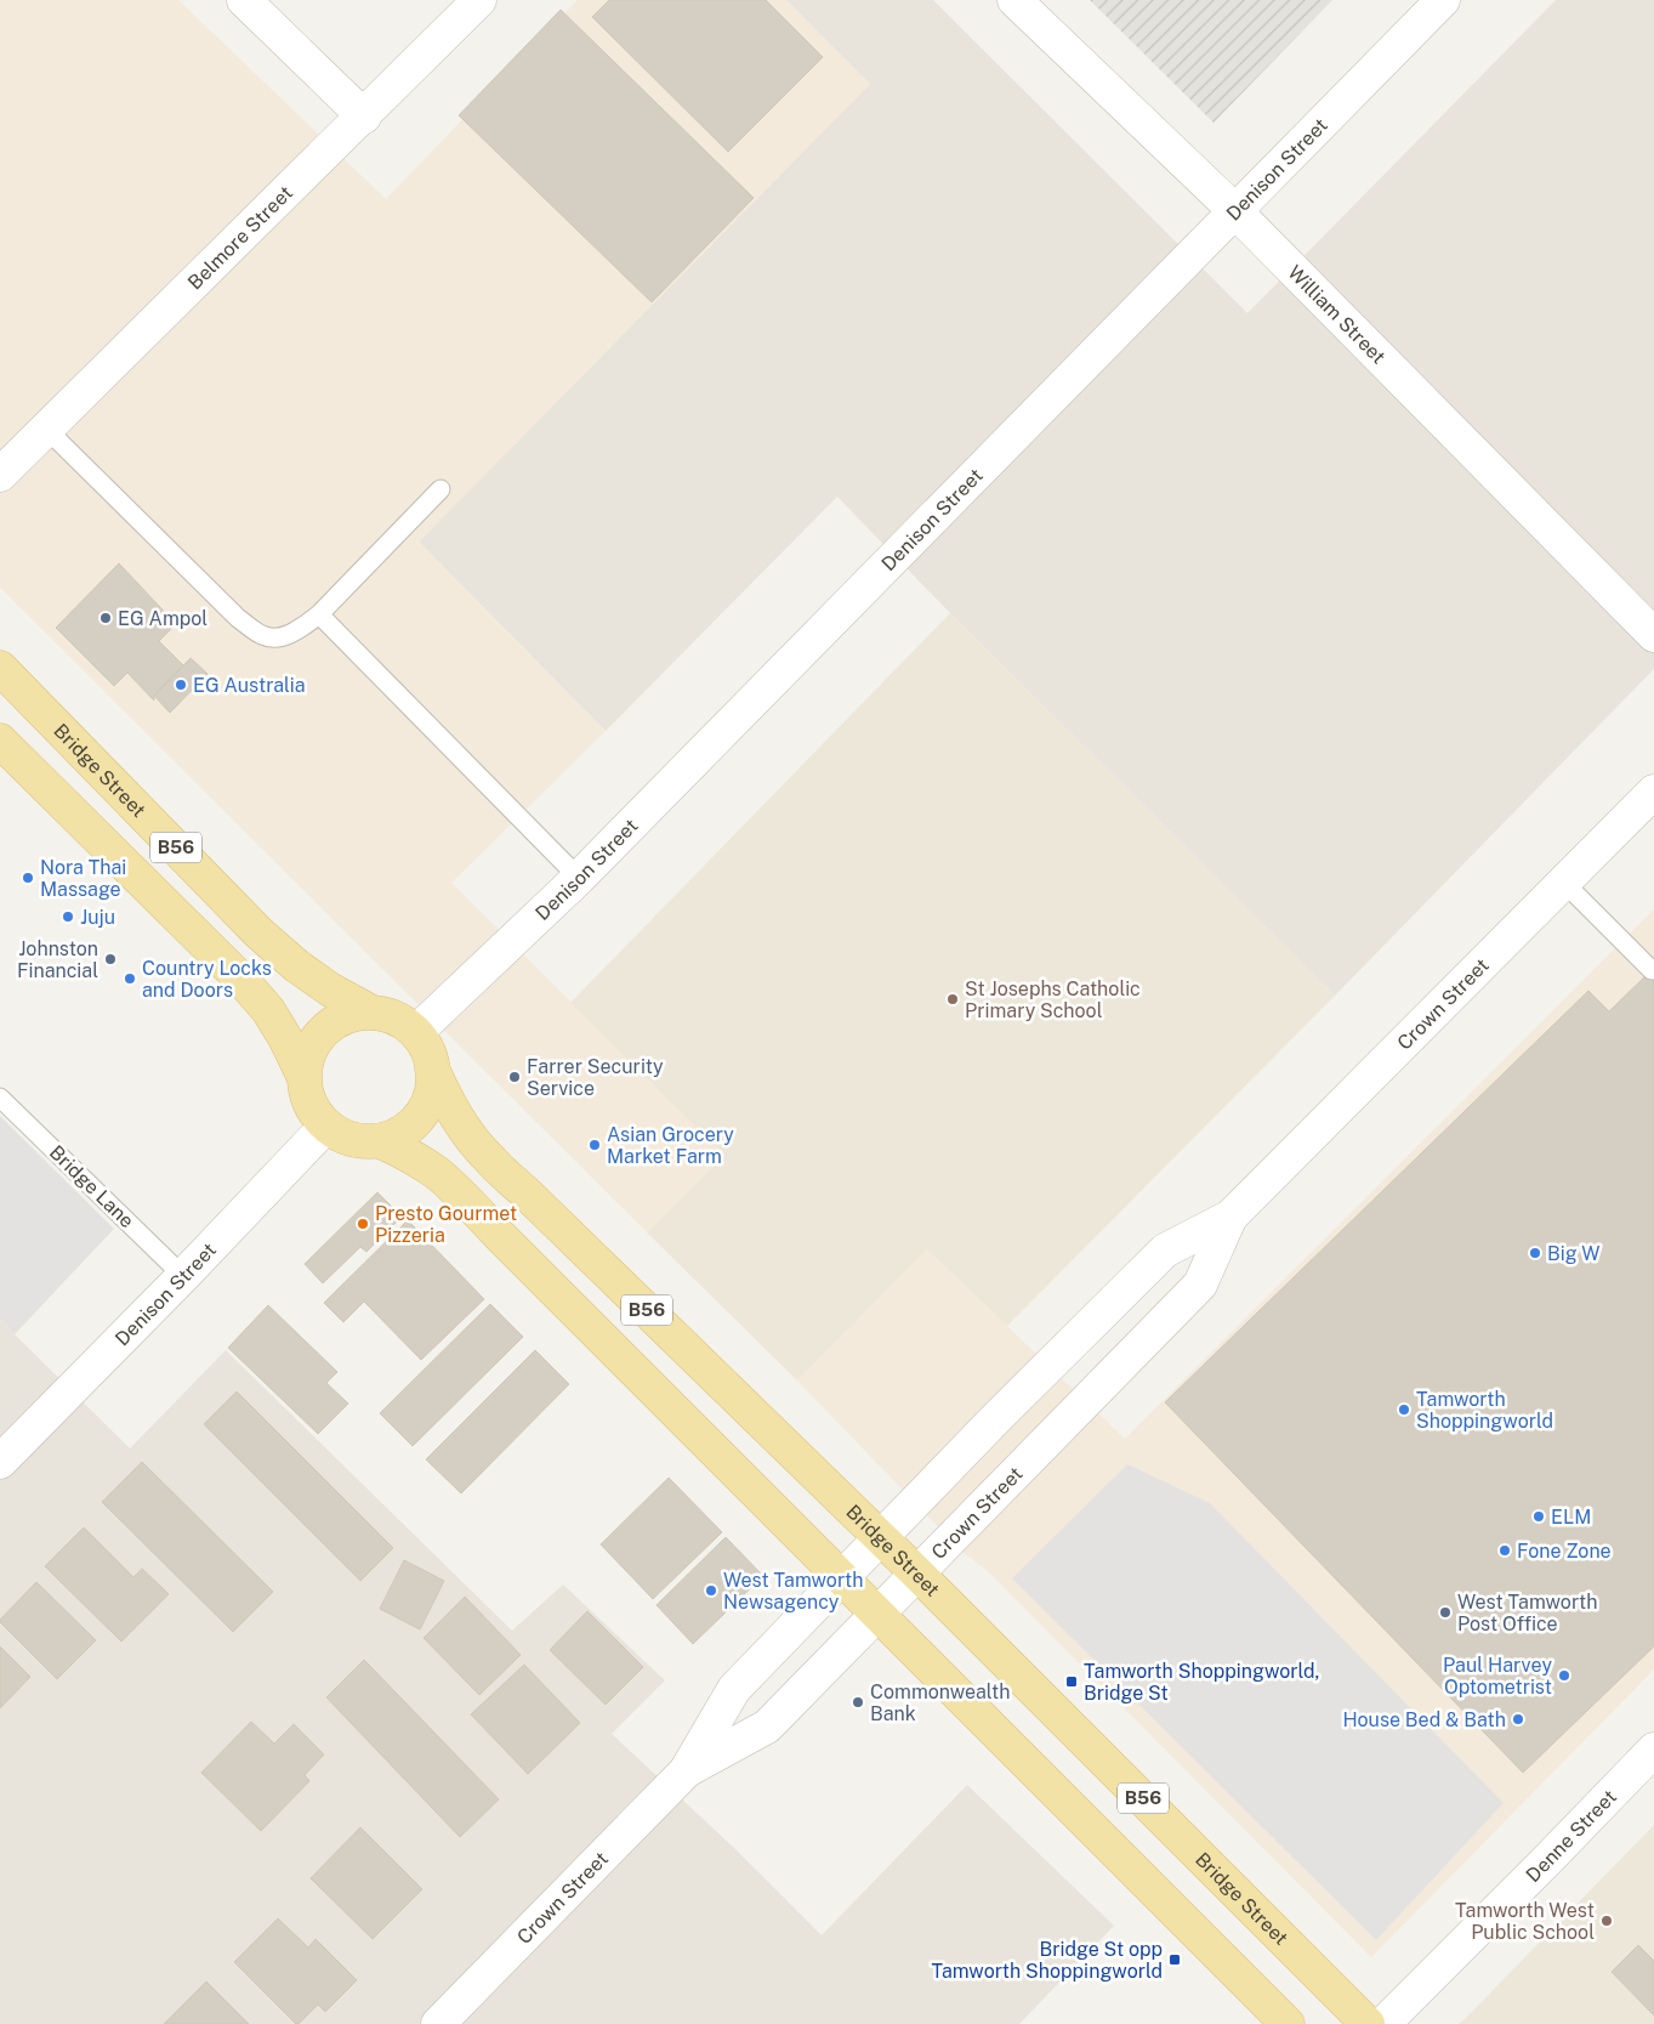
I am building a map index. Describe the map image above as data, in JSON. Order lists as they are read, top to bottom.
{
  "streets": {
    "main road": ["Bridge Street", "B56"],
    "street": [
      "Denison Street",
      "Belmore Street",
      "William Street",
      "Crown Street",
      "Denne Street"
    ],
    "lane": ["Bridge Lane"]
  },
  "crossings": [
    ["Denison Street", "William Street"],
    ["Denison Street", "Bridge Street"],
    ["Denison Street", "B56"],
    ["Denison Street", "Bridge Lane"],
    ["Bridge Street", "B56"],
    ["Bridge Street", "Crown Street"],
    ["B56", "Crown Street"]
  ],
  "places": {
    "other": [
      "EG Ampol",
      "EG Australia",
      "Nora Thai Massage",
      "Juju",
      "Johnston Financial",
      "Country Locks and Doors",
      "St Josephs Catholic Primary School",
      "Farrer Security Service",
      "Asian Grocery Market Farm",
      "Presto Gourmet Pizzeria",
      "Big W",
      "Tamworth Shoppingworld",
      "ELM",
      "Fone Zone",
      "West Tamworth Newsagency",
      "West Tamworth Post Office",
      "Paul Harvey Optometrist",
      "Commonwealth Bank",
      "House Bed & Bath",
      "Tamworth West Public School"
    ],
    "transit": ["Tamworth Shoppingworld, Bridge St", "Bridge St opp Tamworth Shoppingworld"]
  }
}
